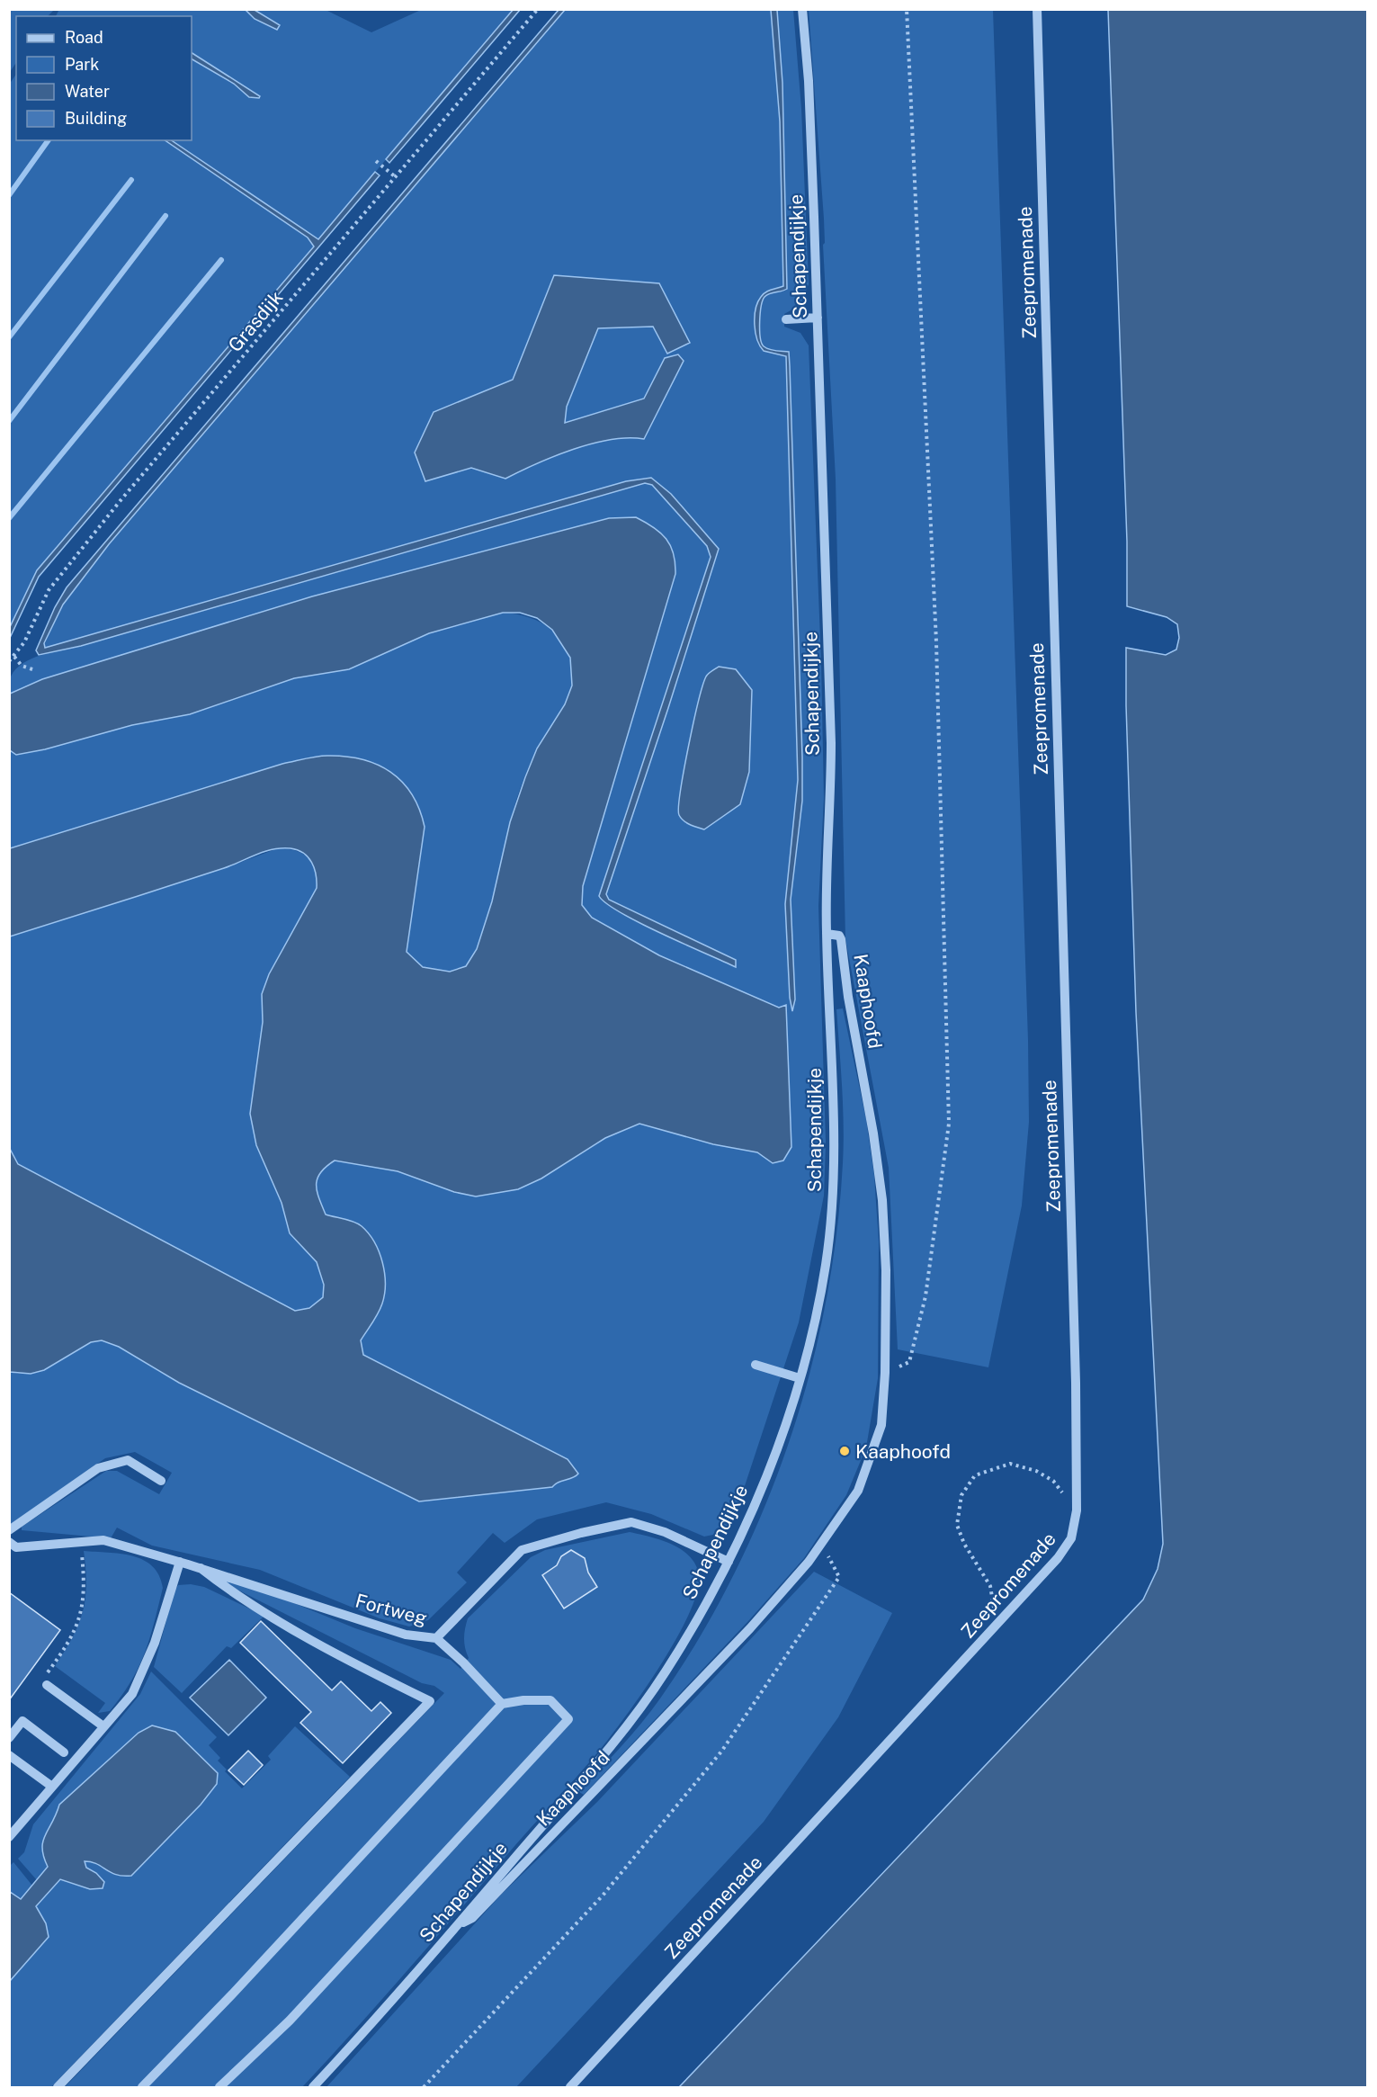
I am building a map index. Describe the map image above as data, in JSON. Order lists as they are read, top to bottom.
{
  "streets": {
    "street": [
      "Schapendijkje",
      "Zeepromenade",
      "Kaaphoofd",
      "Fortweg"
    ],
    "path": ["Grasdijk"]
  },
  "crossings": [
    ["Schapendijkje", "Kaaphoofd"],
    ["Schapendijkje", "Fortweg"]
  ],
  "places": ["Kaaphoofd"],
  "legend": [
    "Road",
    "Park",
    "Water",
    "Building"
  ]
}
